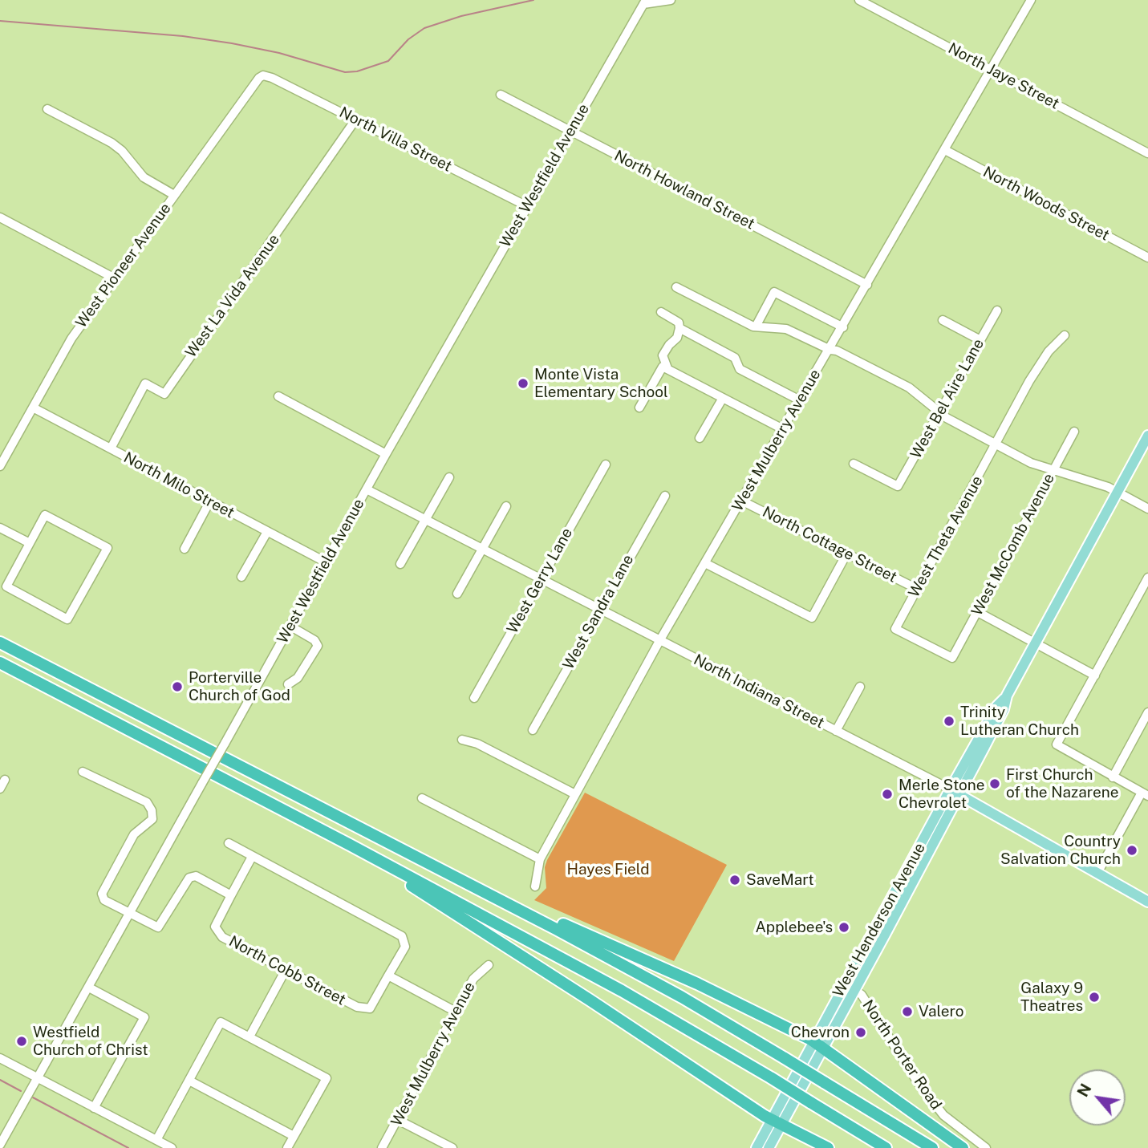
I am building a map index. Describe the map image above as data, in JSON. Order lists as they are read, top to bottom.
{
  "streets": {
    "main road": ["North Indiana Street", "West Henderson Avenue"],
    "street": [
      "North Jaye Street",
      "North Villa Street",
      "West Westfield Avenue",
      "North Howland Street",
      "North Woods Street",
      "West Pioneer Avenue",
      "West La Vida Avenue",
      "West Bel Aire Lane",
      "West Mulberry Avenue",
      "North Milo Street",
      "West Theta Avenue",
      "North Cottage Street",
      "West McComb Avenue",
      "West Gerry Lane",
      "West Sandra Lane",
      "North Cobb Street",
      "North Porter Road"
    ]
  },
  "crossings": [
    ["North Jaye Street", "West Mulberry Avenue"],
    ["North Villa Street", "West Westfield Avenue"],
    ["North Villa Street", "West Pioneer Avenue"],
    ["North Villa Street", "West La Vida Avenue"],
    ["West Westfield Avenue", "North Howland Street"],
    ["West Westfield Avenue", "North Milo Street"],
    ["West Westfield Avenue", "North Indiana Street"],
    ["North Howland Street", "West Mulberry Avenue"],
    ["North Woods Street", "West Mulberry Avenue"],
    ["West Pioneer Avenue", "North Milo Street"],
    ["West La Vida Avenue", "North Milo Street"],
    ["West Mulberry Avenue", "North Cottage Street"],
    ["West Mulberry Avenue", "North Indiana Street"],
    ["West Theta Avenue", "North Cottage Street"],
    ["West Theta Avenue", "West McComb Avenue"],
    ["West Gerry Lane", "North Indiana Street"],
    ["West Sandra Lane", "North Indiana Street"],
    ["North Indiana Street", "West Henderson Avenue"],
    ["West Henderson Avenue", "North Porter Road"]
  ],
  "parks": ["Hayes Field"],
  "places": [
    "Monte Vista Elementary School",
    "Porterville Church of God",
    "Trinity Lutheran Church",
    "First Church of the Nazarene",
    "Merle Stone Chevrolet",
    "Country Salvation Church",
    "SaveMart",
    "Applebee's",
    "Galaxy 9 Theatres",
    "Valero",
    "Chevron",
    "Westfield Church of Christ"
  ],
  "north": "top left"
}
